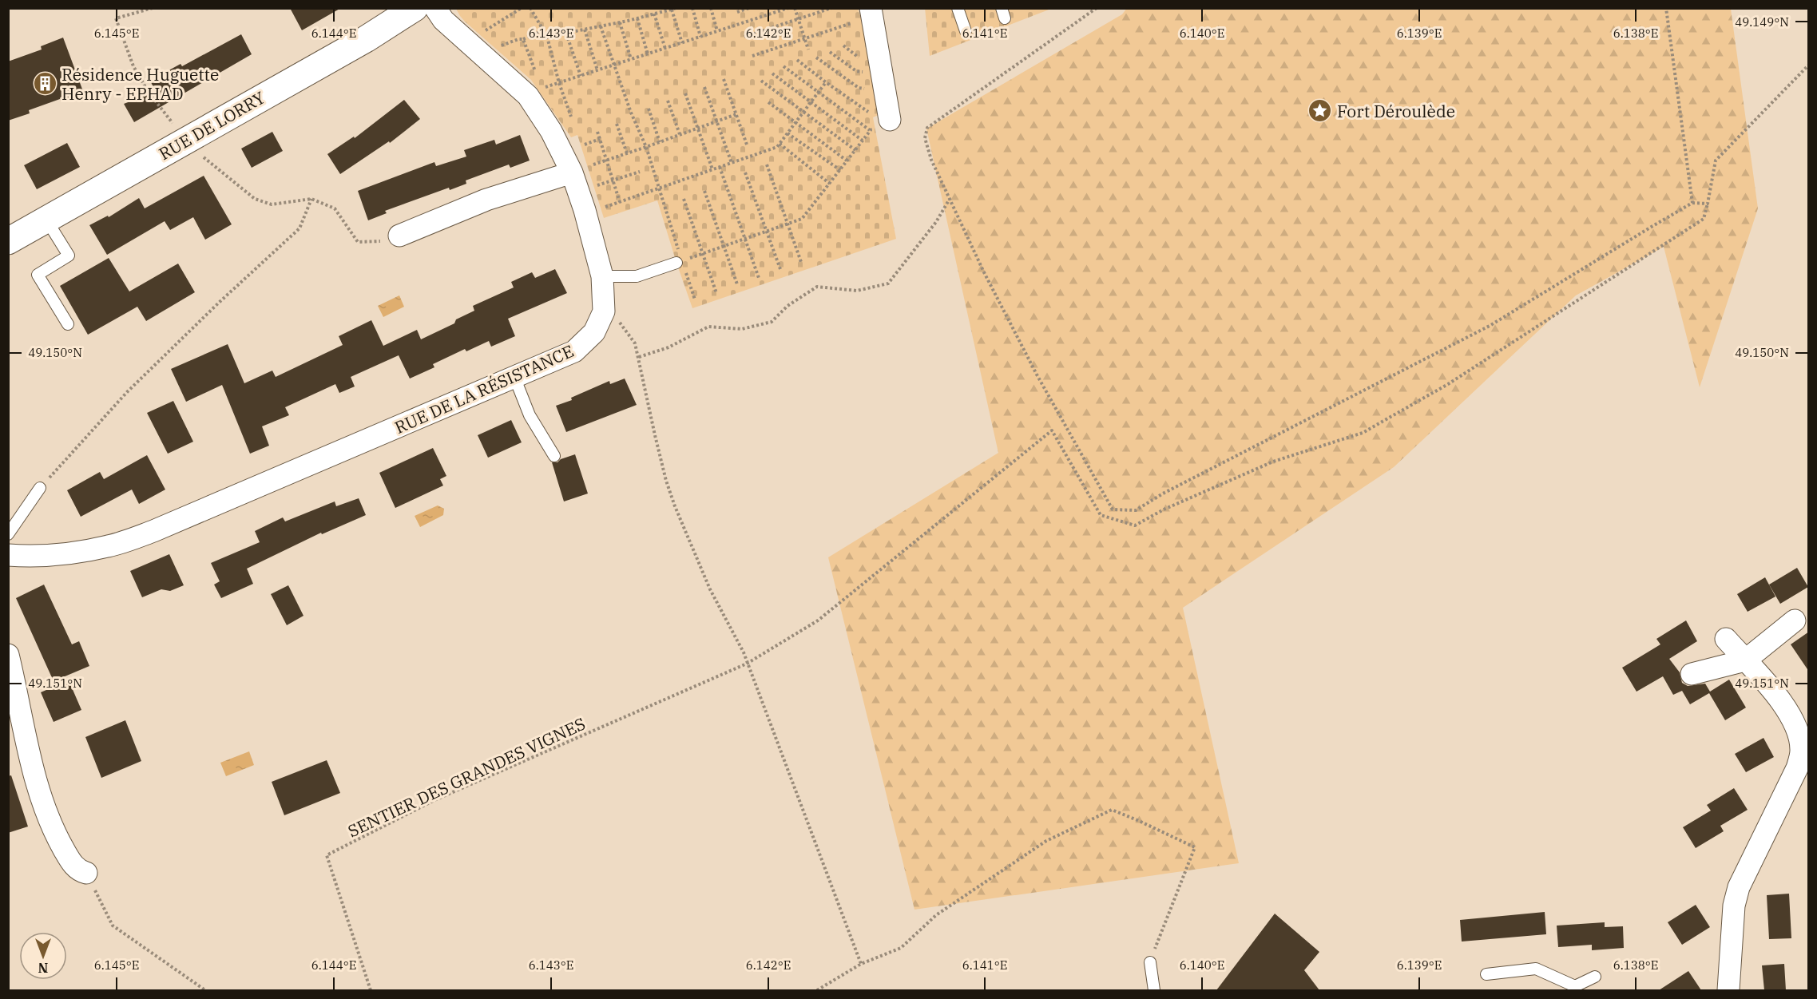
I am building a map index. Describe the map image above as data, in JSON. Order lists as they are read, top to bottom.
{
  "streets": {
    "street": ["RUE DE LORRY", "RUE DE LA RÉSISTANCE"],
    "path": ["SENTIER DES GRANDES VIGNES"]
  },
  "places": {
    "building": ["Résidence Huguette Henry - EPHAD"],
    "place": ["Fort Déroulède"]
  },
  "north": "bottom",
  "coordinates": [
    "49.149°N",
    "6.145°E",
    "6.144°E",
    "6.143°E",
    "6.142°E",
    "6.141°E",
    "6.140°E",
    "6.139°E",
    "6.138°E",
    "49.150°N",
    "49.151°N"
  ]
}
